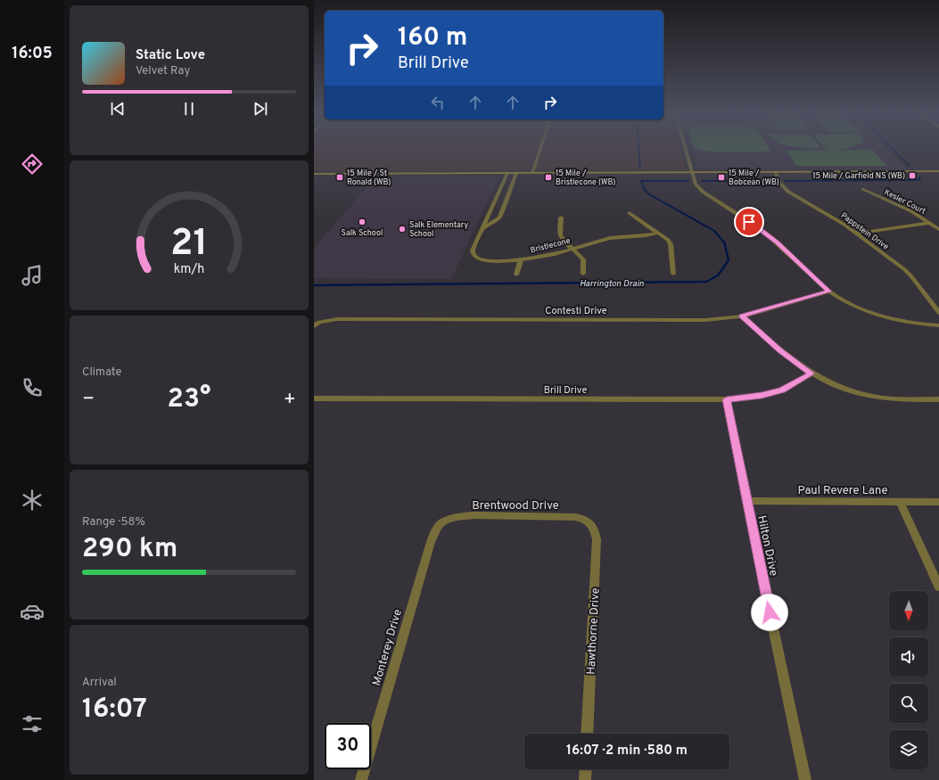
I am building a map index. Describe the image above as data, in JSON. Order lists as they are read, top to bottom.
{
  "streets": {
    "street": [
      "Kesler Court",
      "Pappstein Drive",
      "Bristlecone",
      "Contesti Drive",
      "Brill Drive",
      "Paul Revere Lane",
      "Brentwood Drive",
      "Hilton Drive",
      "Hawthorne Drive",
      "Monterey Drive"
    ]
  },
  "crossings": [
    ["Brill Drive", "Hilton Drive"],
    ["Paul Revere Lane", "Hilton Drive"],
    ["Brentwood Drive", "Hawthorne Drive"],
    ["Brentwood Drive", "Monterey Drive"]
  ],
  "water": ["Harrington Drain"],
  "places": {
    "transit": [
      "15 Mile / Garfield NS (WB)",
      "15 Mile / St Ronald (WB)",
      "15 Mile / Bristlecone (WB)",
      "15 Mile / Bobcean (WB)"
    ],
    "other": ["Salk School", "Salk Elementary School"]
  },
  "north": "bottom",
  "page": {
    "tabs": "16:05",
    "turn": ["160 m", "Brill Drive"],
    "song": ["Static Love", "Velvet Ray"],
    "tile": [
      "Climate",
      ["Range · 58%", "290 km"],
      ["Arrival", "16:07"]
    ],
    "heat": ["−", "23°", "+"],
    "limit": "30",
    "trip": "16:07 · 2 min · 580 m",
    "gauge": ["21", "km/h"]
  }
}
